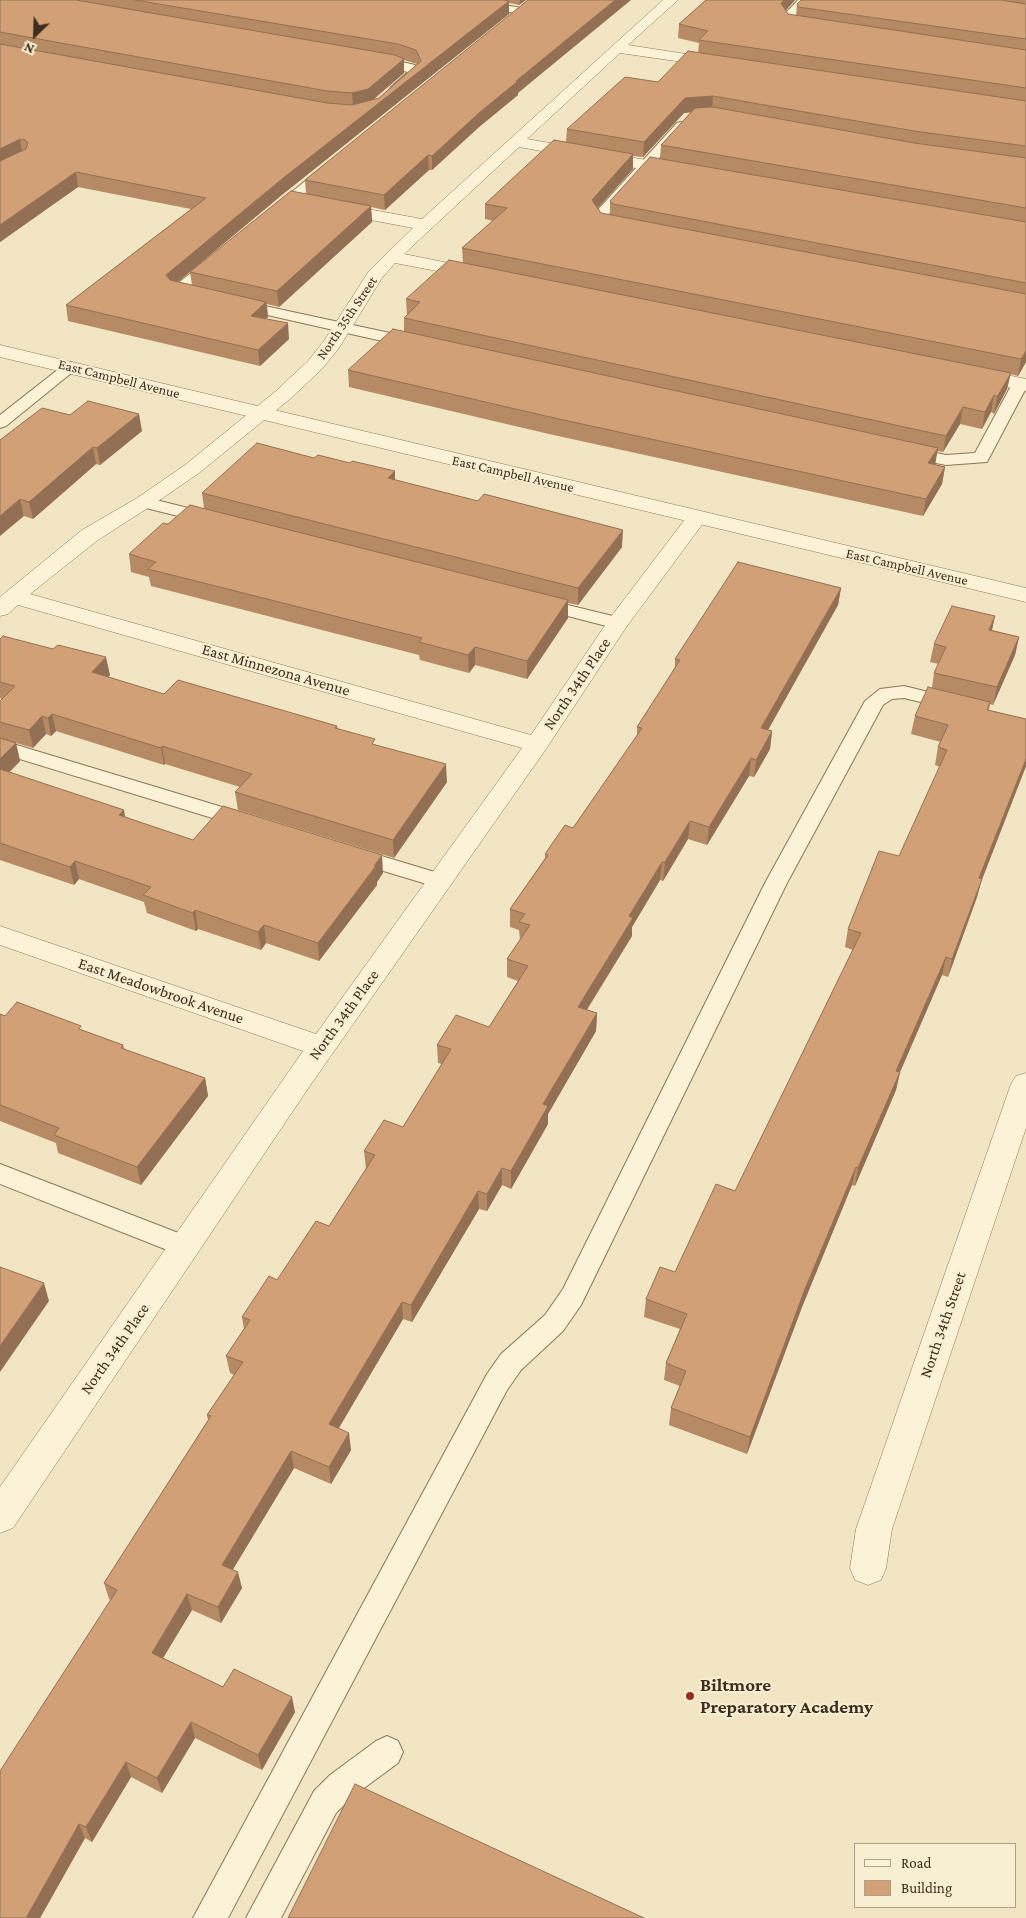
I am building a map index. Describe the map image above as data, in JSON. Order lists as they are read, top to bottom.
{
  "streets": {
    "street": [
      "North 35th Street",
      "East Campbell Avenue",
      "East Minnezona Avenue",
      "North 34th Place",
      "East Meadowbrook Avenue",
      "North 34th Street"
    ]
  },
  "crossings": [
    ["North 35th Street", "East Campbell Avenue"],
    ["North 35th Street", "East Minnezona Avenue"],
    ["East Campbell Avenue", "North 34th Place"],
    ["East Minnezona Avenue", "North 34th Place"],
    ["North 34th Place", "East Meadowbrook Avenue"]
  ],
  "places": ["Biltmore Preparatory Academy"],
  "legend": ["Road", "Building"],
  "north": "bottom left"
}
